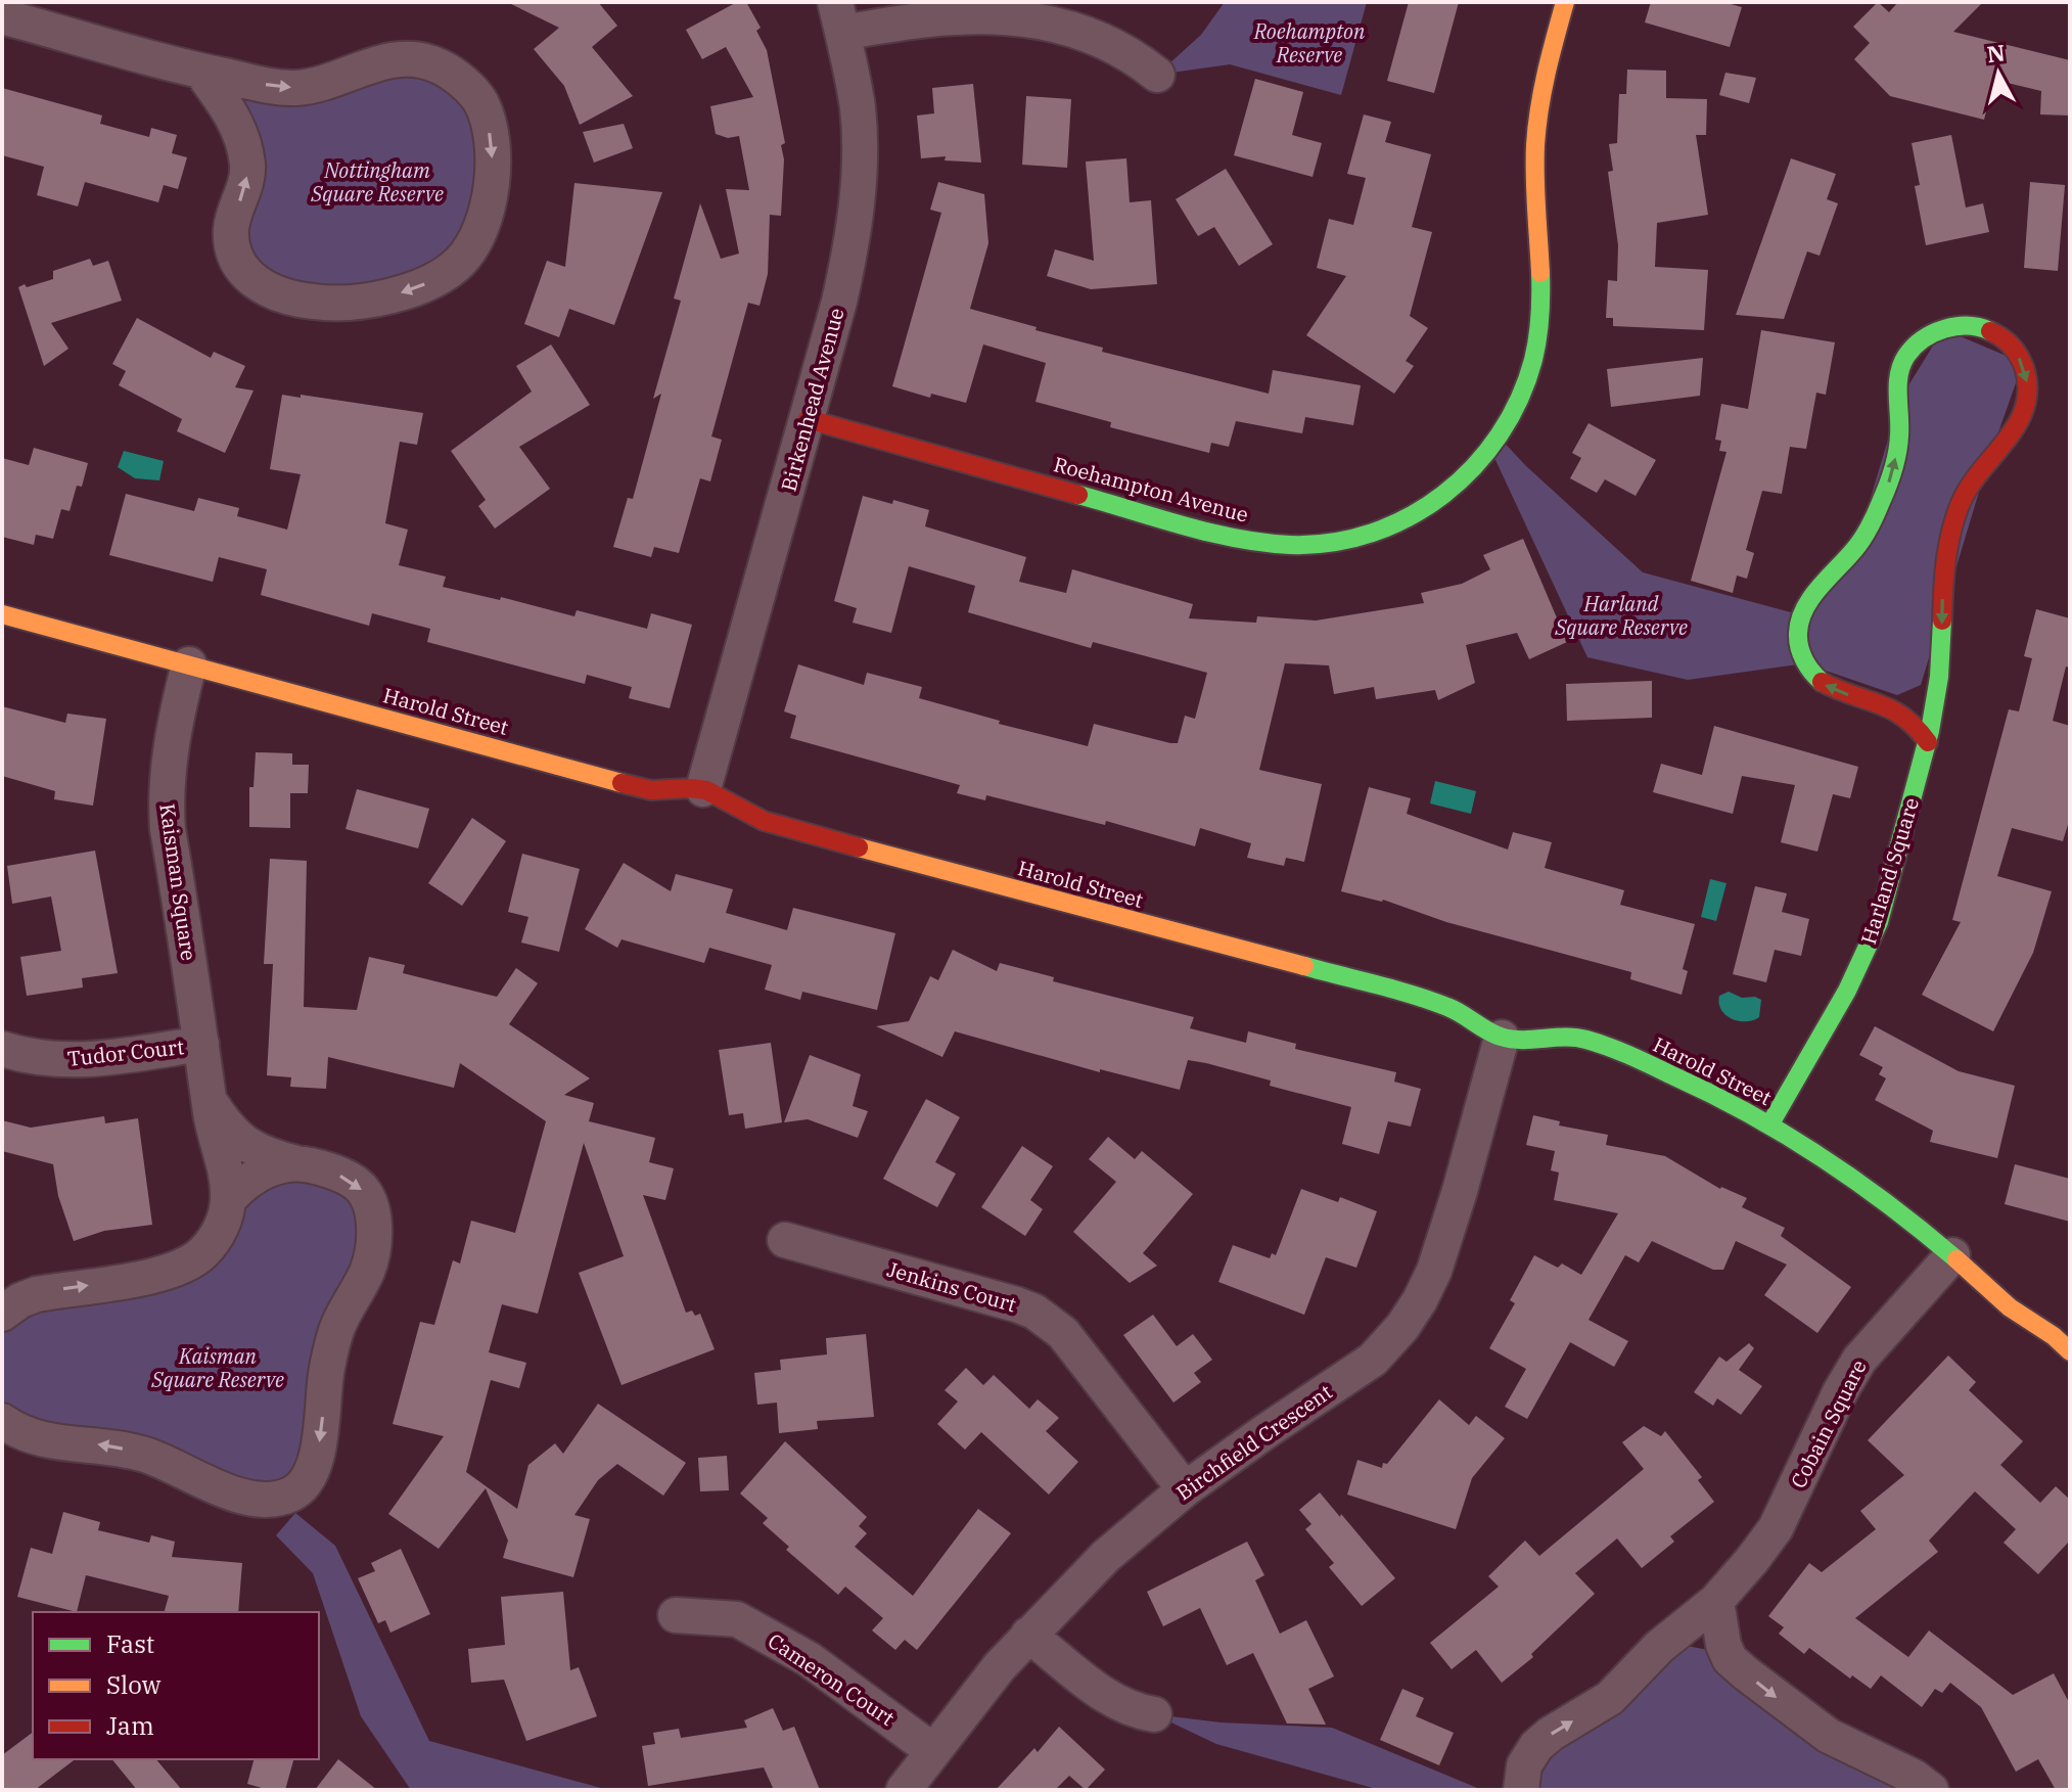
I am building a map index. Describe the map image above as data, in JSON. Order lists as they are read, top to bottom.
{
  "streets": {
    "street": [
      "Birkenhead Avenue",
      "Roehampton Avenue",
      "Harold Street",
      "Harland Square",
      "Kaisman Square",
      "Tudor Court",
      "Jenkins Court",
      "Cobain Square",
      "Birchfield Crescent",
      "Cameron Court"
    ]
  },
  "crossings": [
    ["Birkenhead Avenue", "Roehampton Avenue"],
    ["Birkenhead Avenue", "Harold Street"],
    ["Harold Street", "Harland Square"],
    ["Harold Street", "Kaisman Square"],
    ["Harold Street", "Cobain Square"],
    ["Harold Street", "Birchfield Crescent"],
    ["Kaisman Square", "Tudor Court"],
    ["Jenkins Court", "Birchfield Crescent"],
    ["Birchfield Crescent", "Cameron Court"]
  ],
  "parks": [
    "Roehampton Reserve",
    "Nottingham Square Reserve",
    "Harland Square Reserve",
    "Kaisman Square Reserve"
  ],
  "legend": ["Fast", "Slow", "Jam"],
  "north": "top"
}
